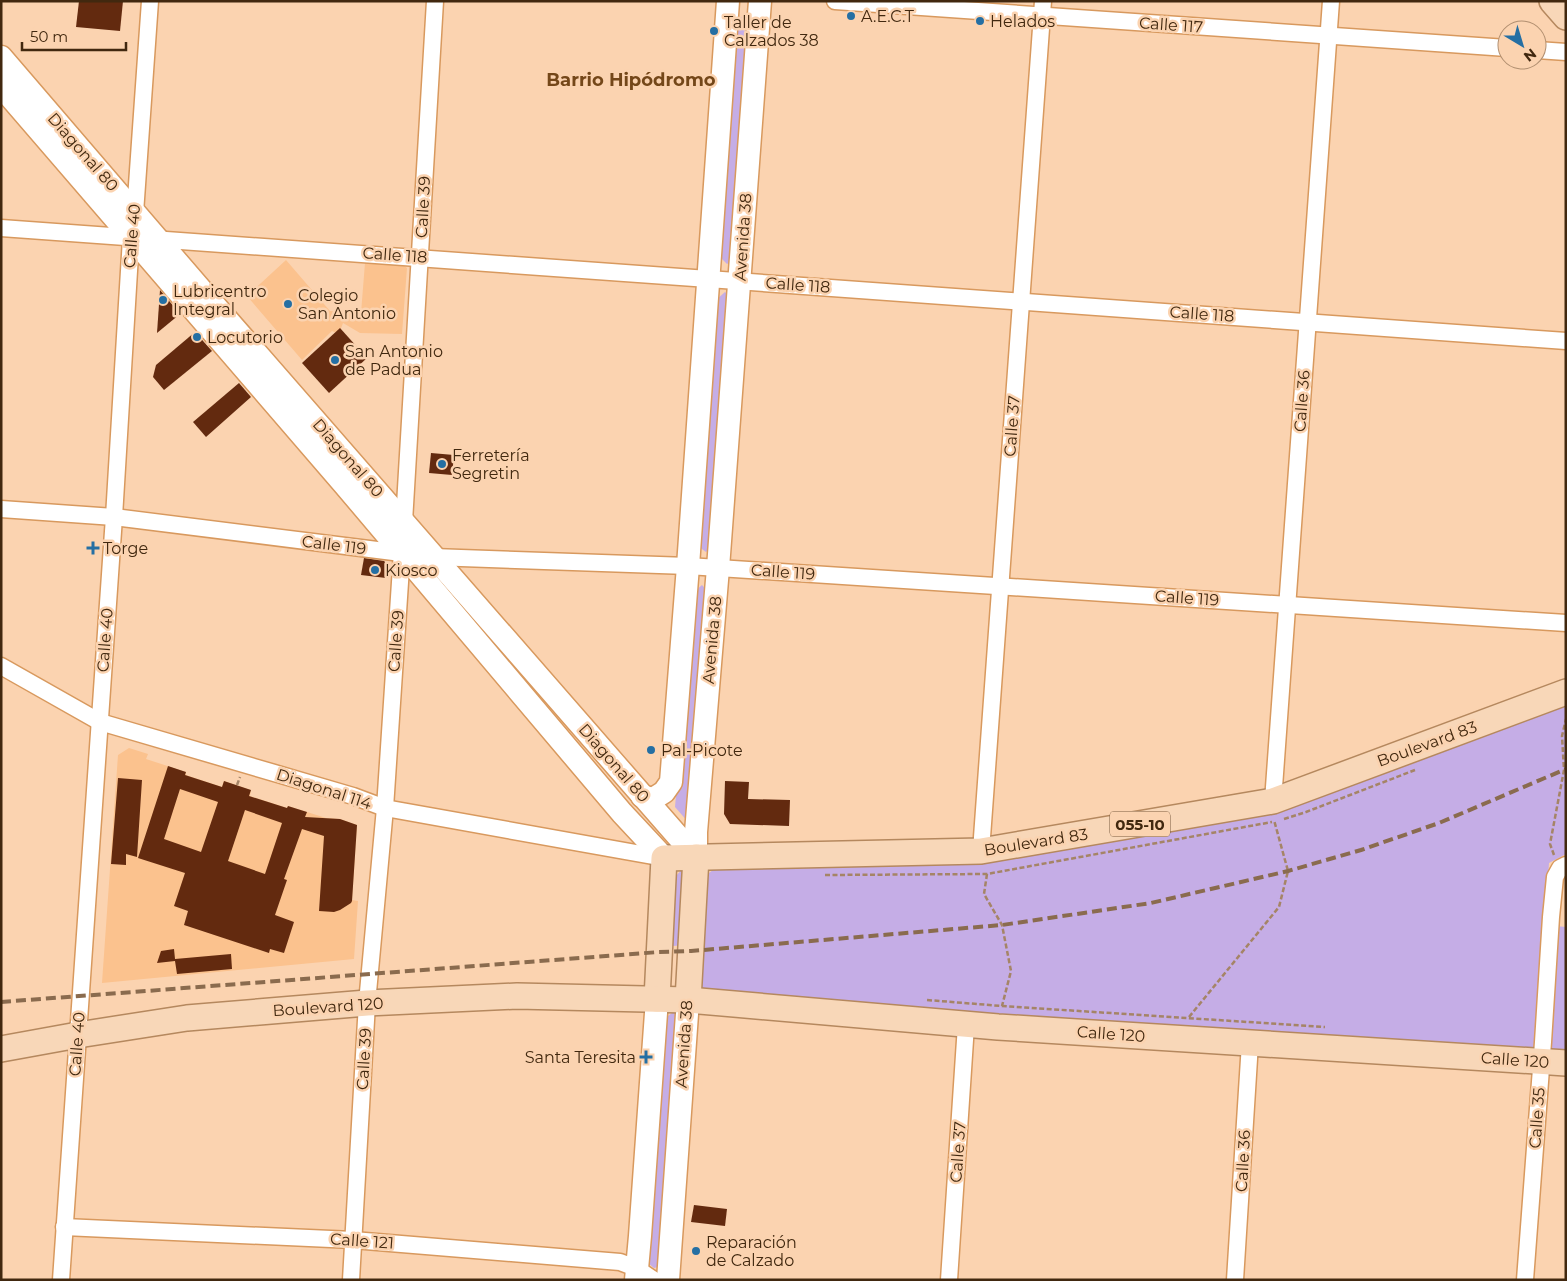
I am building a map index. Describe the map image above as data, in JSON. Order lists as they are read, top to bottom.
{
  "streets": {
    "main road": [
      "Diagonal 80",
      "Avenida 38",
      "Boulevard 83",
      "055-10",
      "Boulevard 120",
      "Calle 120"
    ],
    "street": [
      "Calle 117",
      "Calle 39",
      "Calle 40",
      "Calle 118",
      "Calle 36",
      "Calle 37",
      "Calle 119",
      "Diagonal 114",
      "Calle 35",
      "Calle 121"
    ]
  },
  "crossings": [
    ["Calle 117", "Calle 36"],
    ["Calle 117", "Calle 37"],
    ["Diagonal 80", "Calle 39"],
    ["Diagonal 80", "Calle 40"],
    ["Diagonal 80", "Avenida 38"],
    ["Diagonal 80", "Calle 118"],
    ["Diagonal 80", "Calle 119"],
    ["Diagonal 80", "Boulevard 83"],
    ["Diagonal 80", "Diagonal 114"],
    ["Calle 39", "Calle 118"],
    ["Calle 39", "Calle 119"],
    ["Calle 39", "Diagonal 114"],
    ["Calle 39", "Boulevard 120"],
    ["Calle 39", "Calle 121"],
    ["Calle 40", "Calle 118"],
    ["Calle 40", "Calle 119"],
    ["Calle 40", "Diagonal 114"],
    ["Calle 40", "Boulevard 120"],
    ["Calle 40", "Calle 121"],
    ["Avenida 38", "Calle 118"],
    ["Avenida 38", "Calle 119"],
    ["Avenida 38", "Boulevard 83"],
    ["Avenida 38", "Diagonal 114"],
    ["Avenida 38", "Boulevard 120"],
    ["Avenida 38", "Calle 120"],
    ["Avenida 38", "Calle 121"],
    ["Calle 118", "Calle 36"],
    ["Calle 118", "Calle 37"],
    ["Calle 36", "Calle 119"],
    ["Calle 36", "Boulevard 83"],
    ["Calle 36", "Calle 120"],
    ["Calle 37", "Calle 119"],
    ["Calle 37", "Boulevard 83"],
    ["Calle 37", "Calle 120"],
    ["Boulevard 83", "Diagonal 114"],
    ["Boulevard 120", "Calle 120"],
    ["Calle 120", "Calle 35"]
  ],
  "districts": ["Barrio Hipódromo"],
  "places": {
    "other": [
      "A.E.C.T",
      "Helados",
      "Taller de Calzados 38",
      "Lubricentro Integral",
      "Colegio San Antonio",
      "Locutorio",
      "San Antonio de Padua",
      "Ferretería Segretin",
      "Kiosco",
      "Pal-Picote",
      "Reparación de Calzado"
    ],
    "health": ["Torge", "Santa Teresita"]
  },
  "scale_bar": "50 m",
  "north": "bottom right"
}
